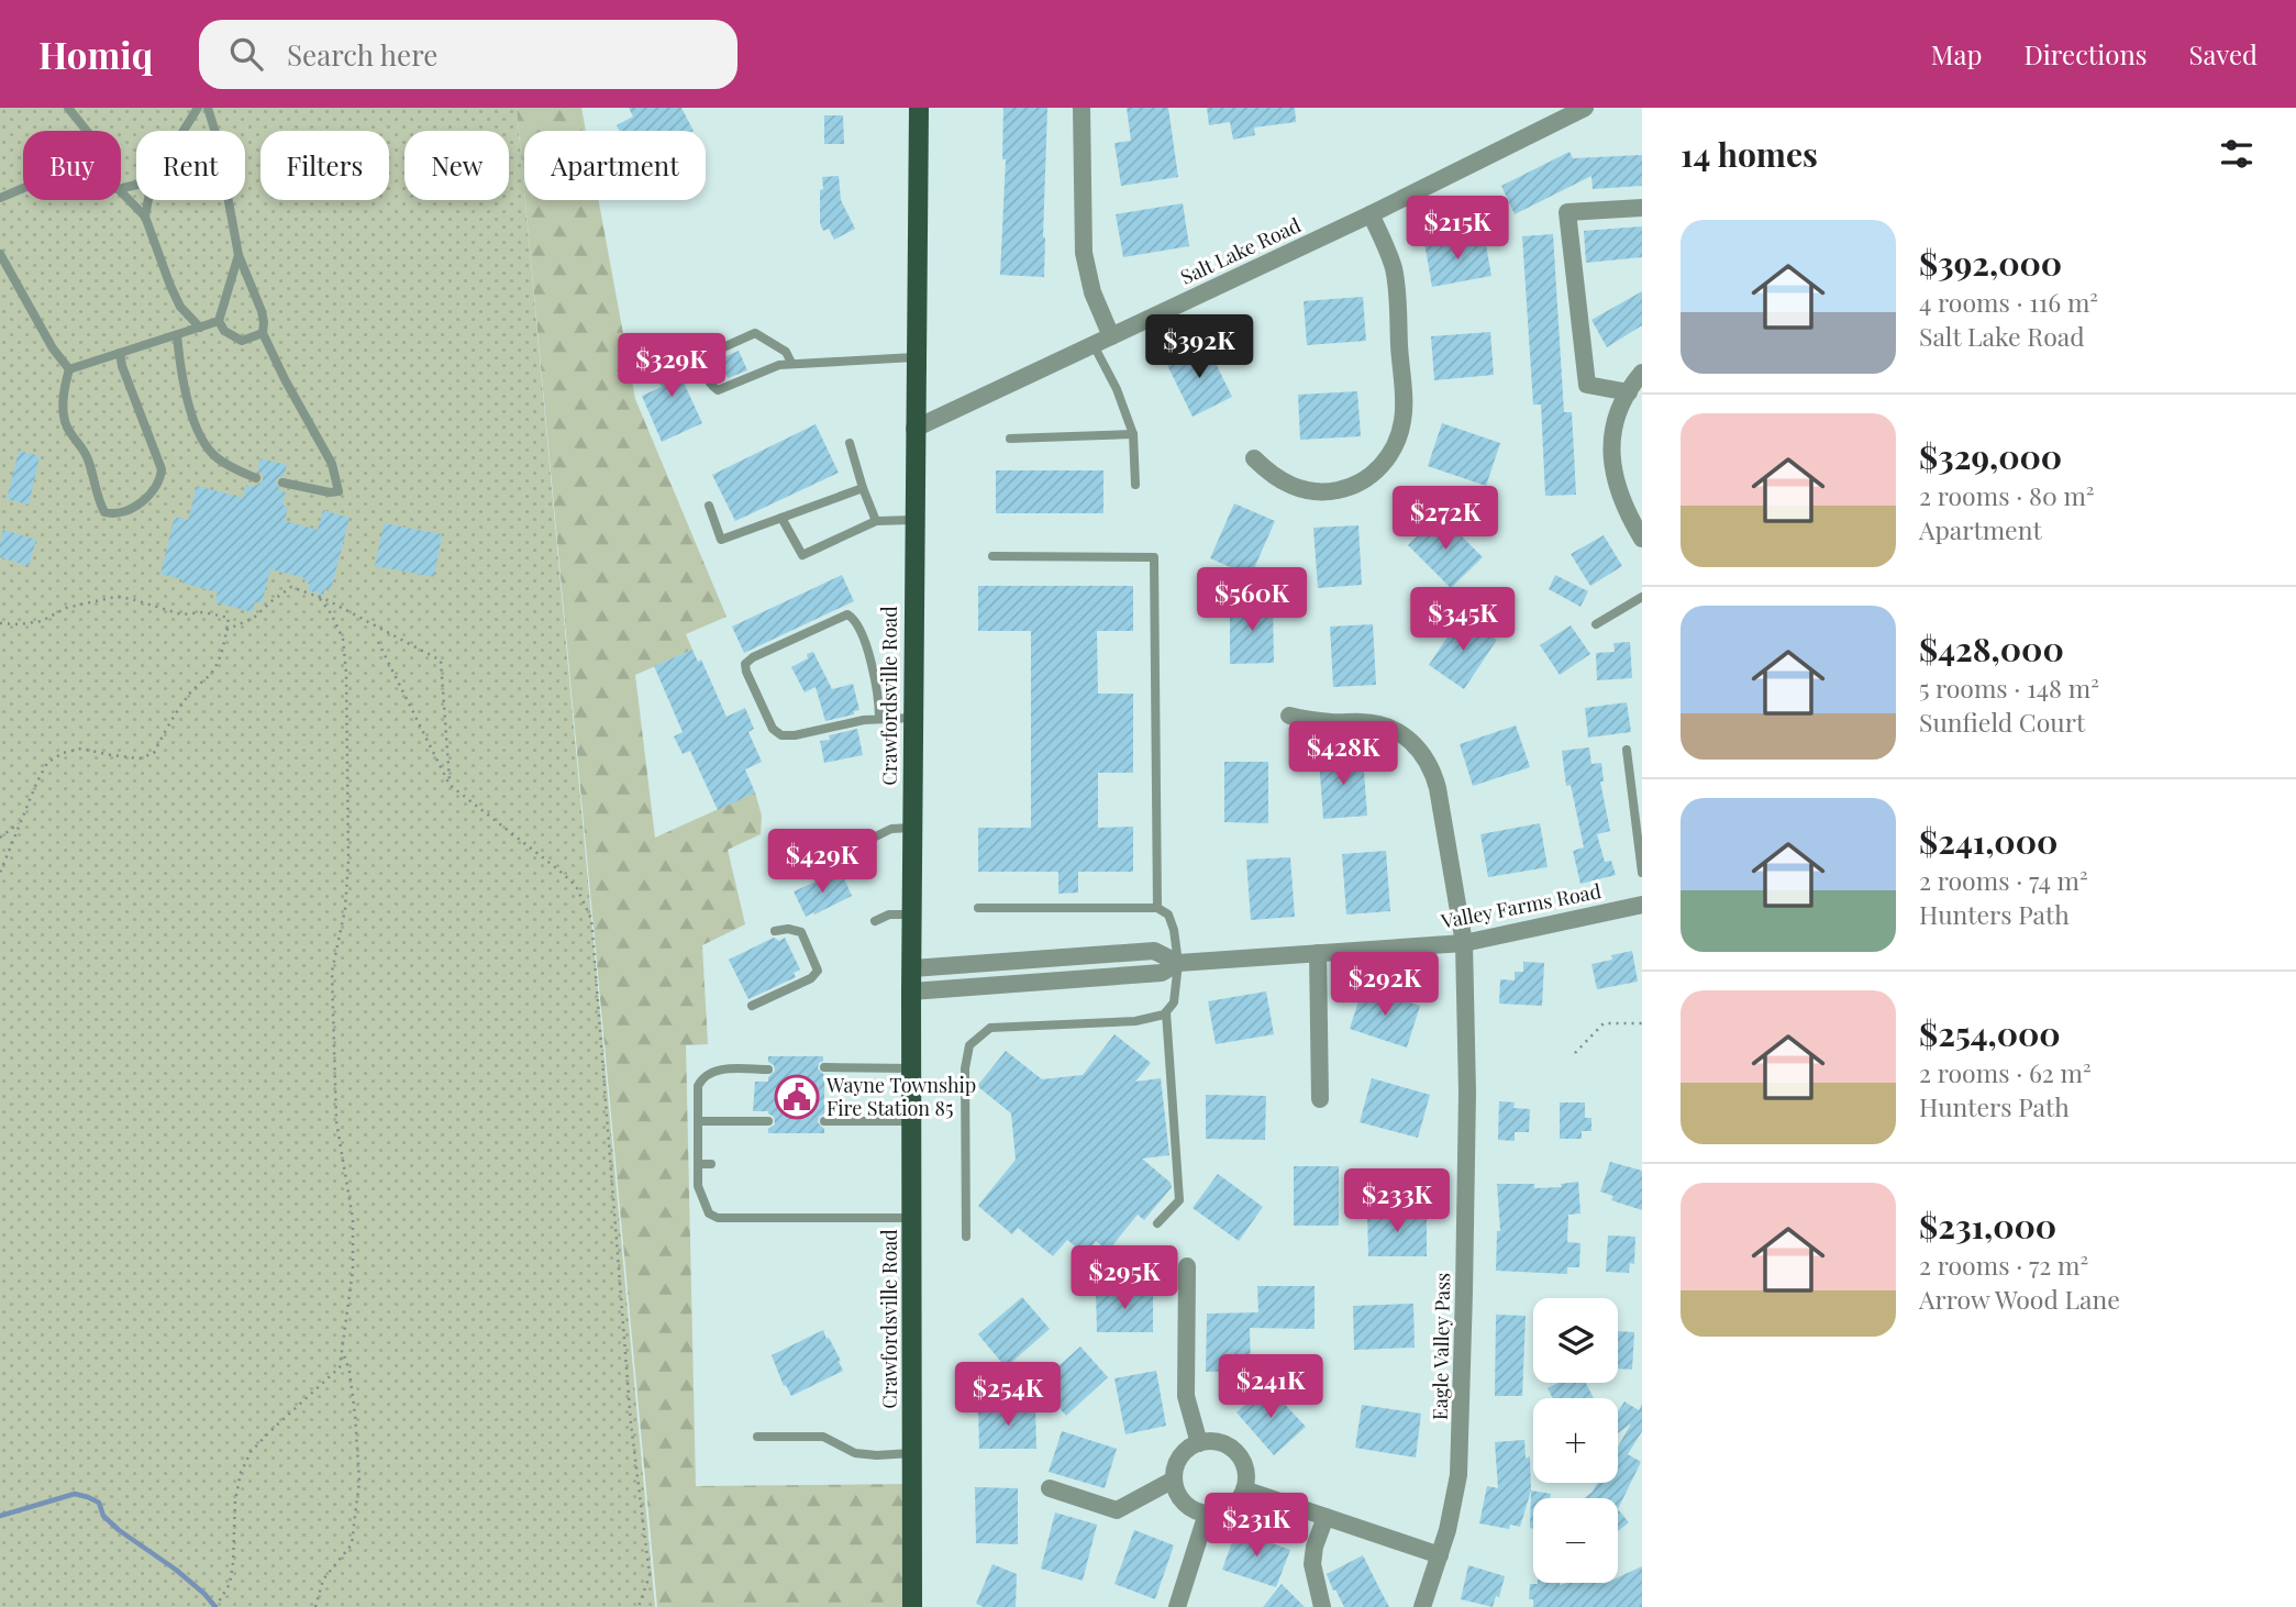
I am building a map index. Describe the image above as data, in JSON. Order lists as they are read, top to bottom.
{
  "streets": {
    "main road": ["Crawfordsville Road"],
    "street": ["Salt Lake Road", "Valley Farms Road", "Eagle Valley Pass"]
  },
  "crossings": [
    ["Salt Lake Road", "Crawfordsville Road"],
    ["Crawfordsville Road", "Valley Farms Road"],
    ["Valley Farms Road", "Eagle Valley Pass"]
  ],
  "places": {
    "public building": ["Wayne Township Fire Station 85"]
  },
  "page": {
    "header": "Homiq",
    "search": "Search here",
    "nav": ["Map", "Directions", "Saved"],
    "heading": "14 homes",
    "chip": [
      "Buy",
      "Rent",
      "Filters",
      "New",
      "Apartment"
    ],
    "price": [
      "$215K",
      "$392K",
      "$329K",
      "$272K",
      "$560K",
      "$345K",
      "$428K",
      "$429K",
      "$292K",
      "$233K",
      "$295K",
      "$241K",
      "$254K",
      "$231K"
    ],
    "list": [
      {
        "name": "$392,000",
        "note": "4 rooms · 116 m² · Salt Lake Road"
      },
      {
        "name": "$329,000",
        "note": "2 rooms · 80 m² · Apartment"
      },
      {
        "name": "$428,000",
        "note": "5 rooms · 148 m² · Sunfield Court"
      },
      {
        "name": "$241,000",
        "note": "2 rooms · 74 m² · Hunters Path"
      },
      {
        "name": "$254,000",
        "note": "2 rooms · 62 m² · Hunters Path"
      },
      {
        "name": "$231,000",
        "note": "2 rooms · 72 m² · Arrow Wood Lane"
      }
    ],
    "map_buttons": ["+", "−"]
  }
}
